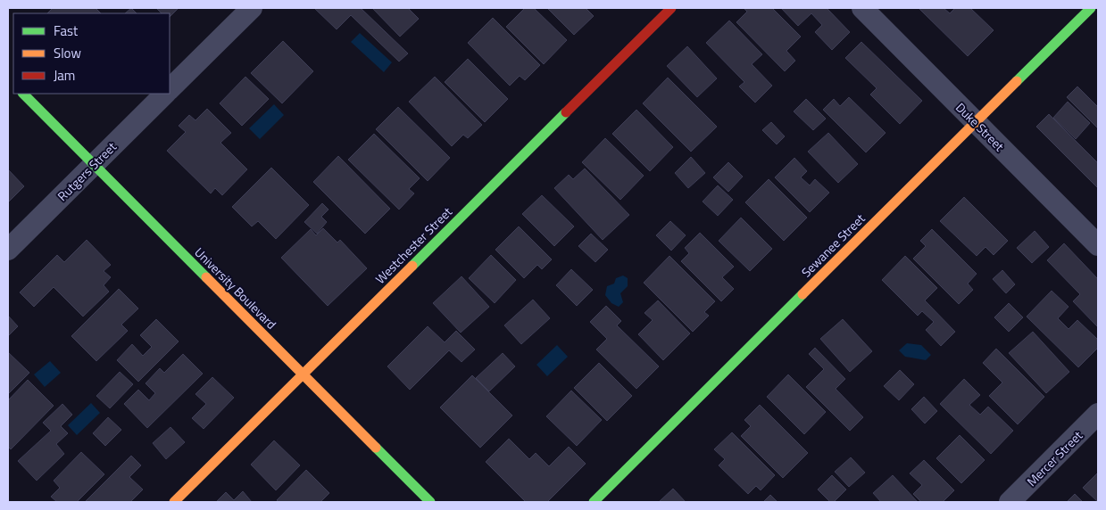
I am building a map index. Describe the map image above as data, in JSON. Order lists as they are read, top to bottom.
{
  "streets": {
    "street": [
      "Duke Street",
      "Rutgers Street",
      "Westchester Street",
      "Sewanee Street",
      "University Boulevard",
      "Mercer Street"
    ]
  },
  "crossings": [
    ["Duke Street", "Sewanee Street"],
    ["Rutgers Street", "University Boulevard"],
    ["Westchester Street", "University Boulevard"]
  ],
  "legend": ["Fast", "Slow", "Jam"]
}
